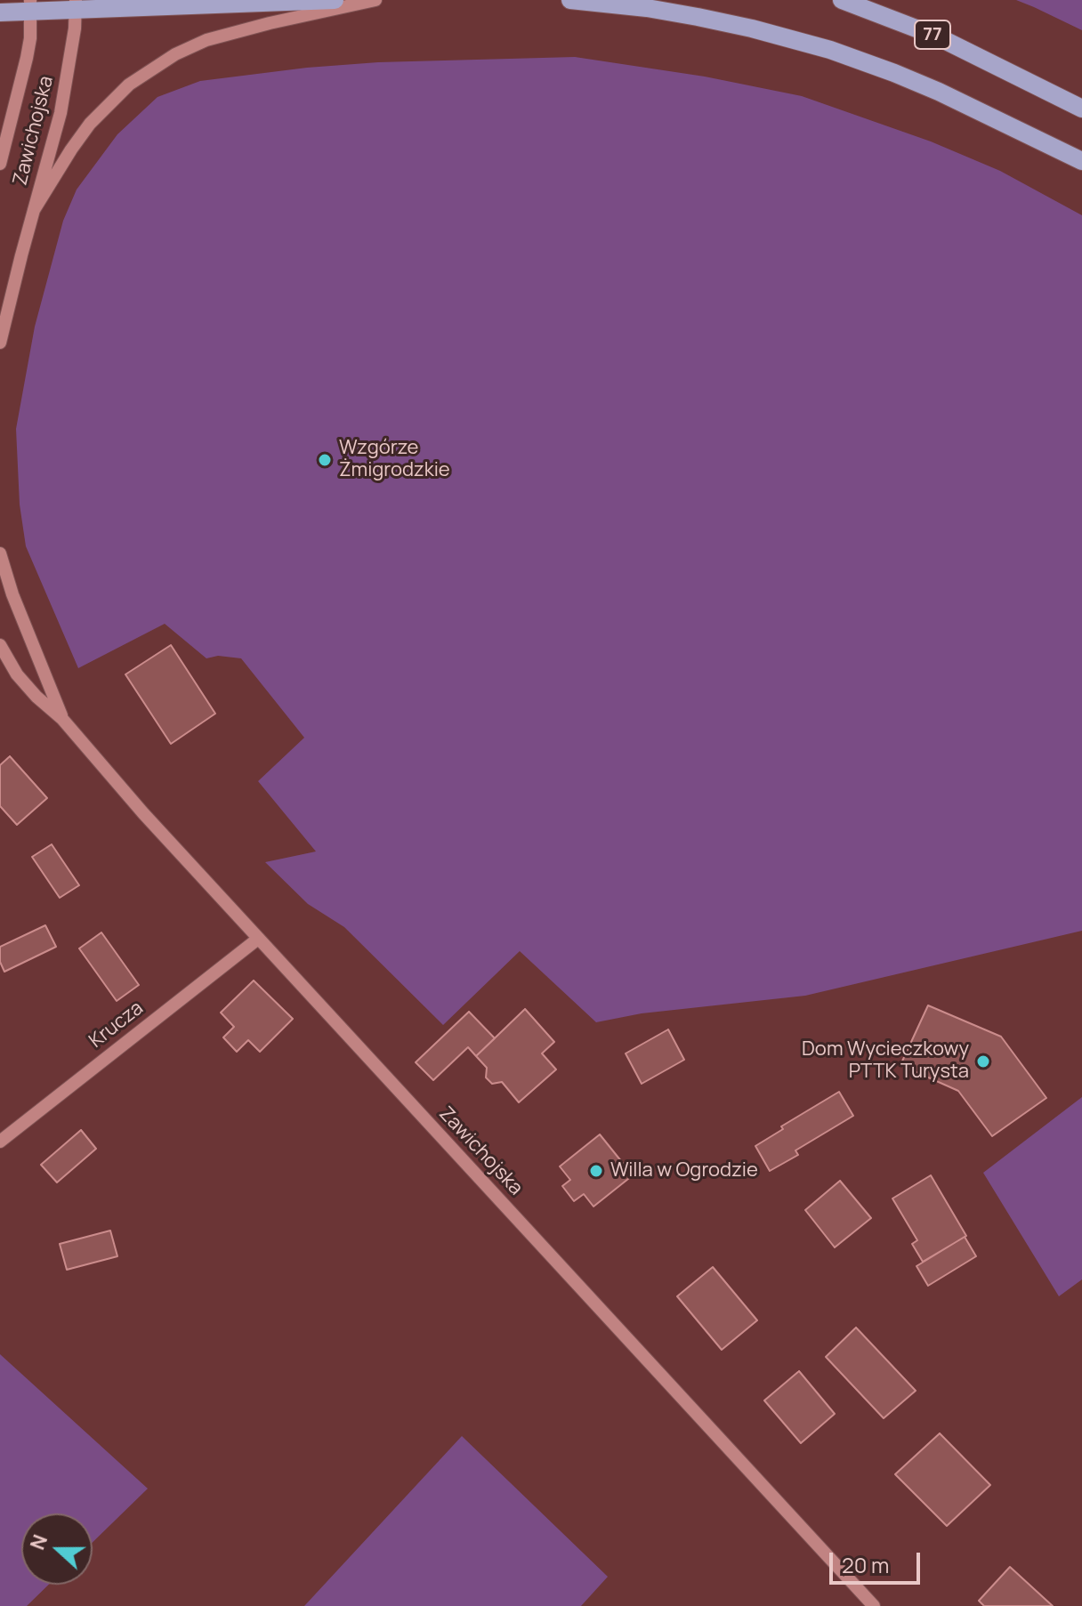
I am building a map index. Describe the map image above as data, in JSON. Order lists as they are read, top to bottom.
{
  "streets": {
    "main road": ["77"],
    "street": ["Zawichojska", "Krucza"]
  },
  "crossings": [
    ["Zawichojska", "Krucza"]
  ],
  "places": ["Wzgórze Żmigrodzkie", "Dom Wycieczkowy PTTK Turysta", "Willa w Ogrodzie"],
  "scale_bar": "20 m",
  "north": "left"
}
